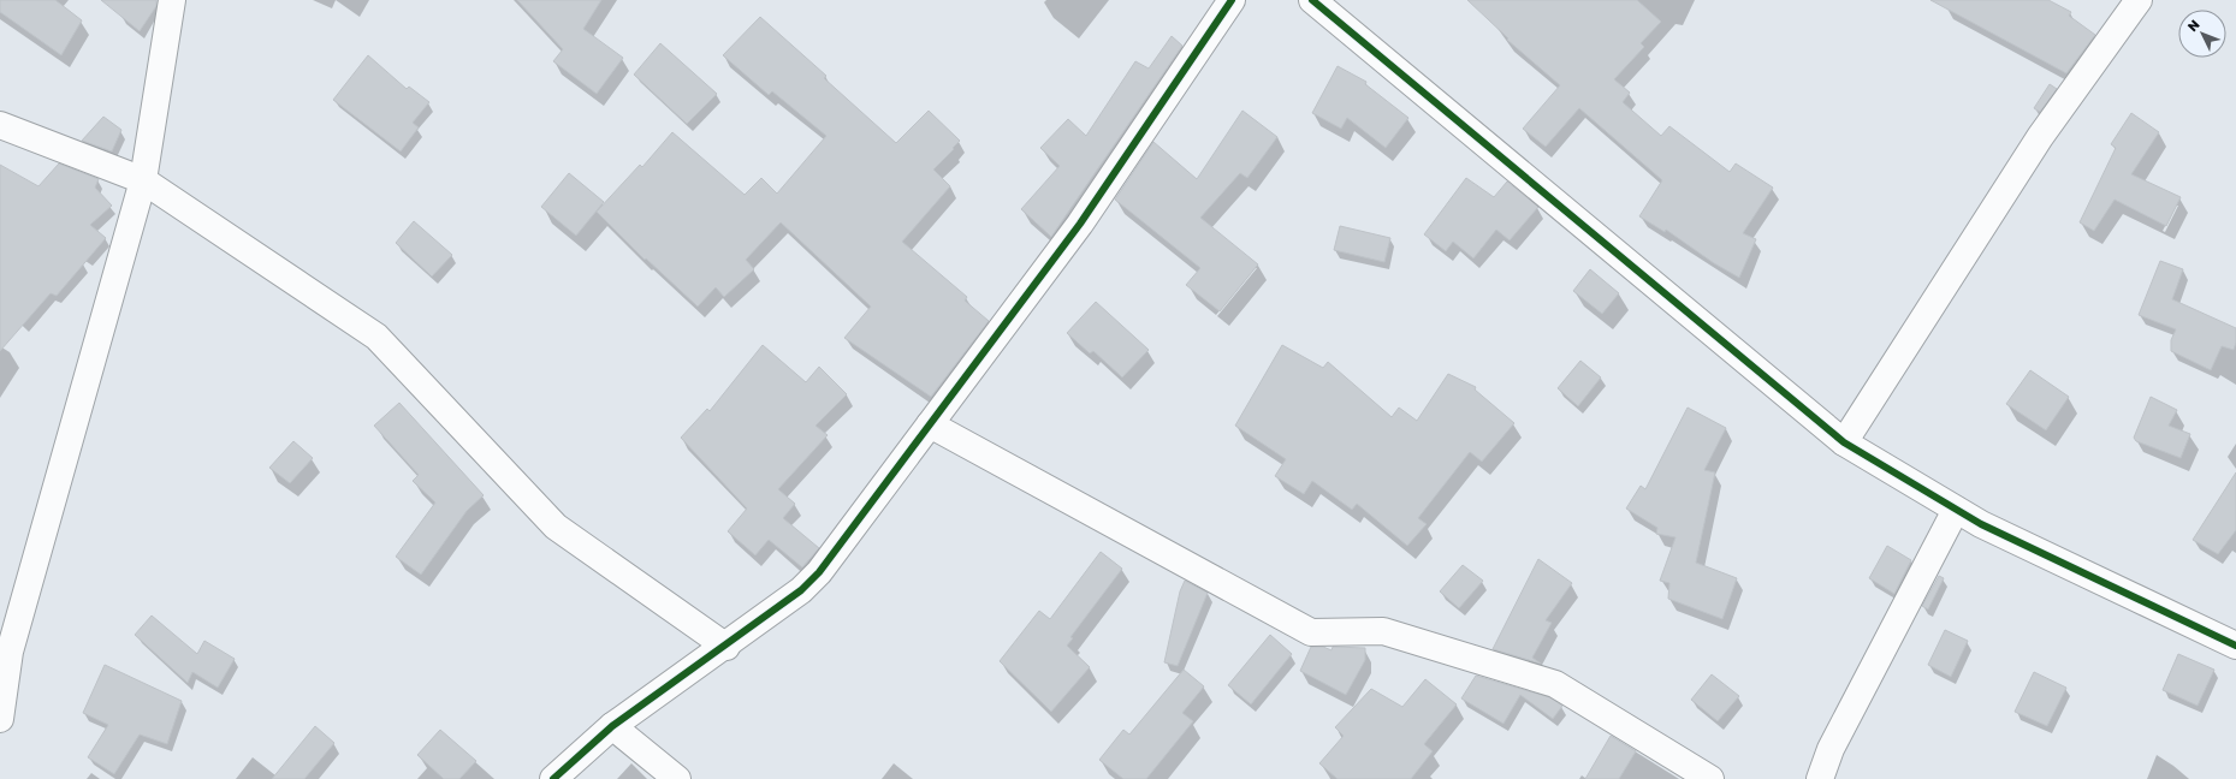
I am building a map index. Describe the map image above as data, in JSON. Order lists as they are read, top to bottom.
{
  "north": "top left"
}
